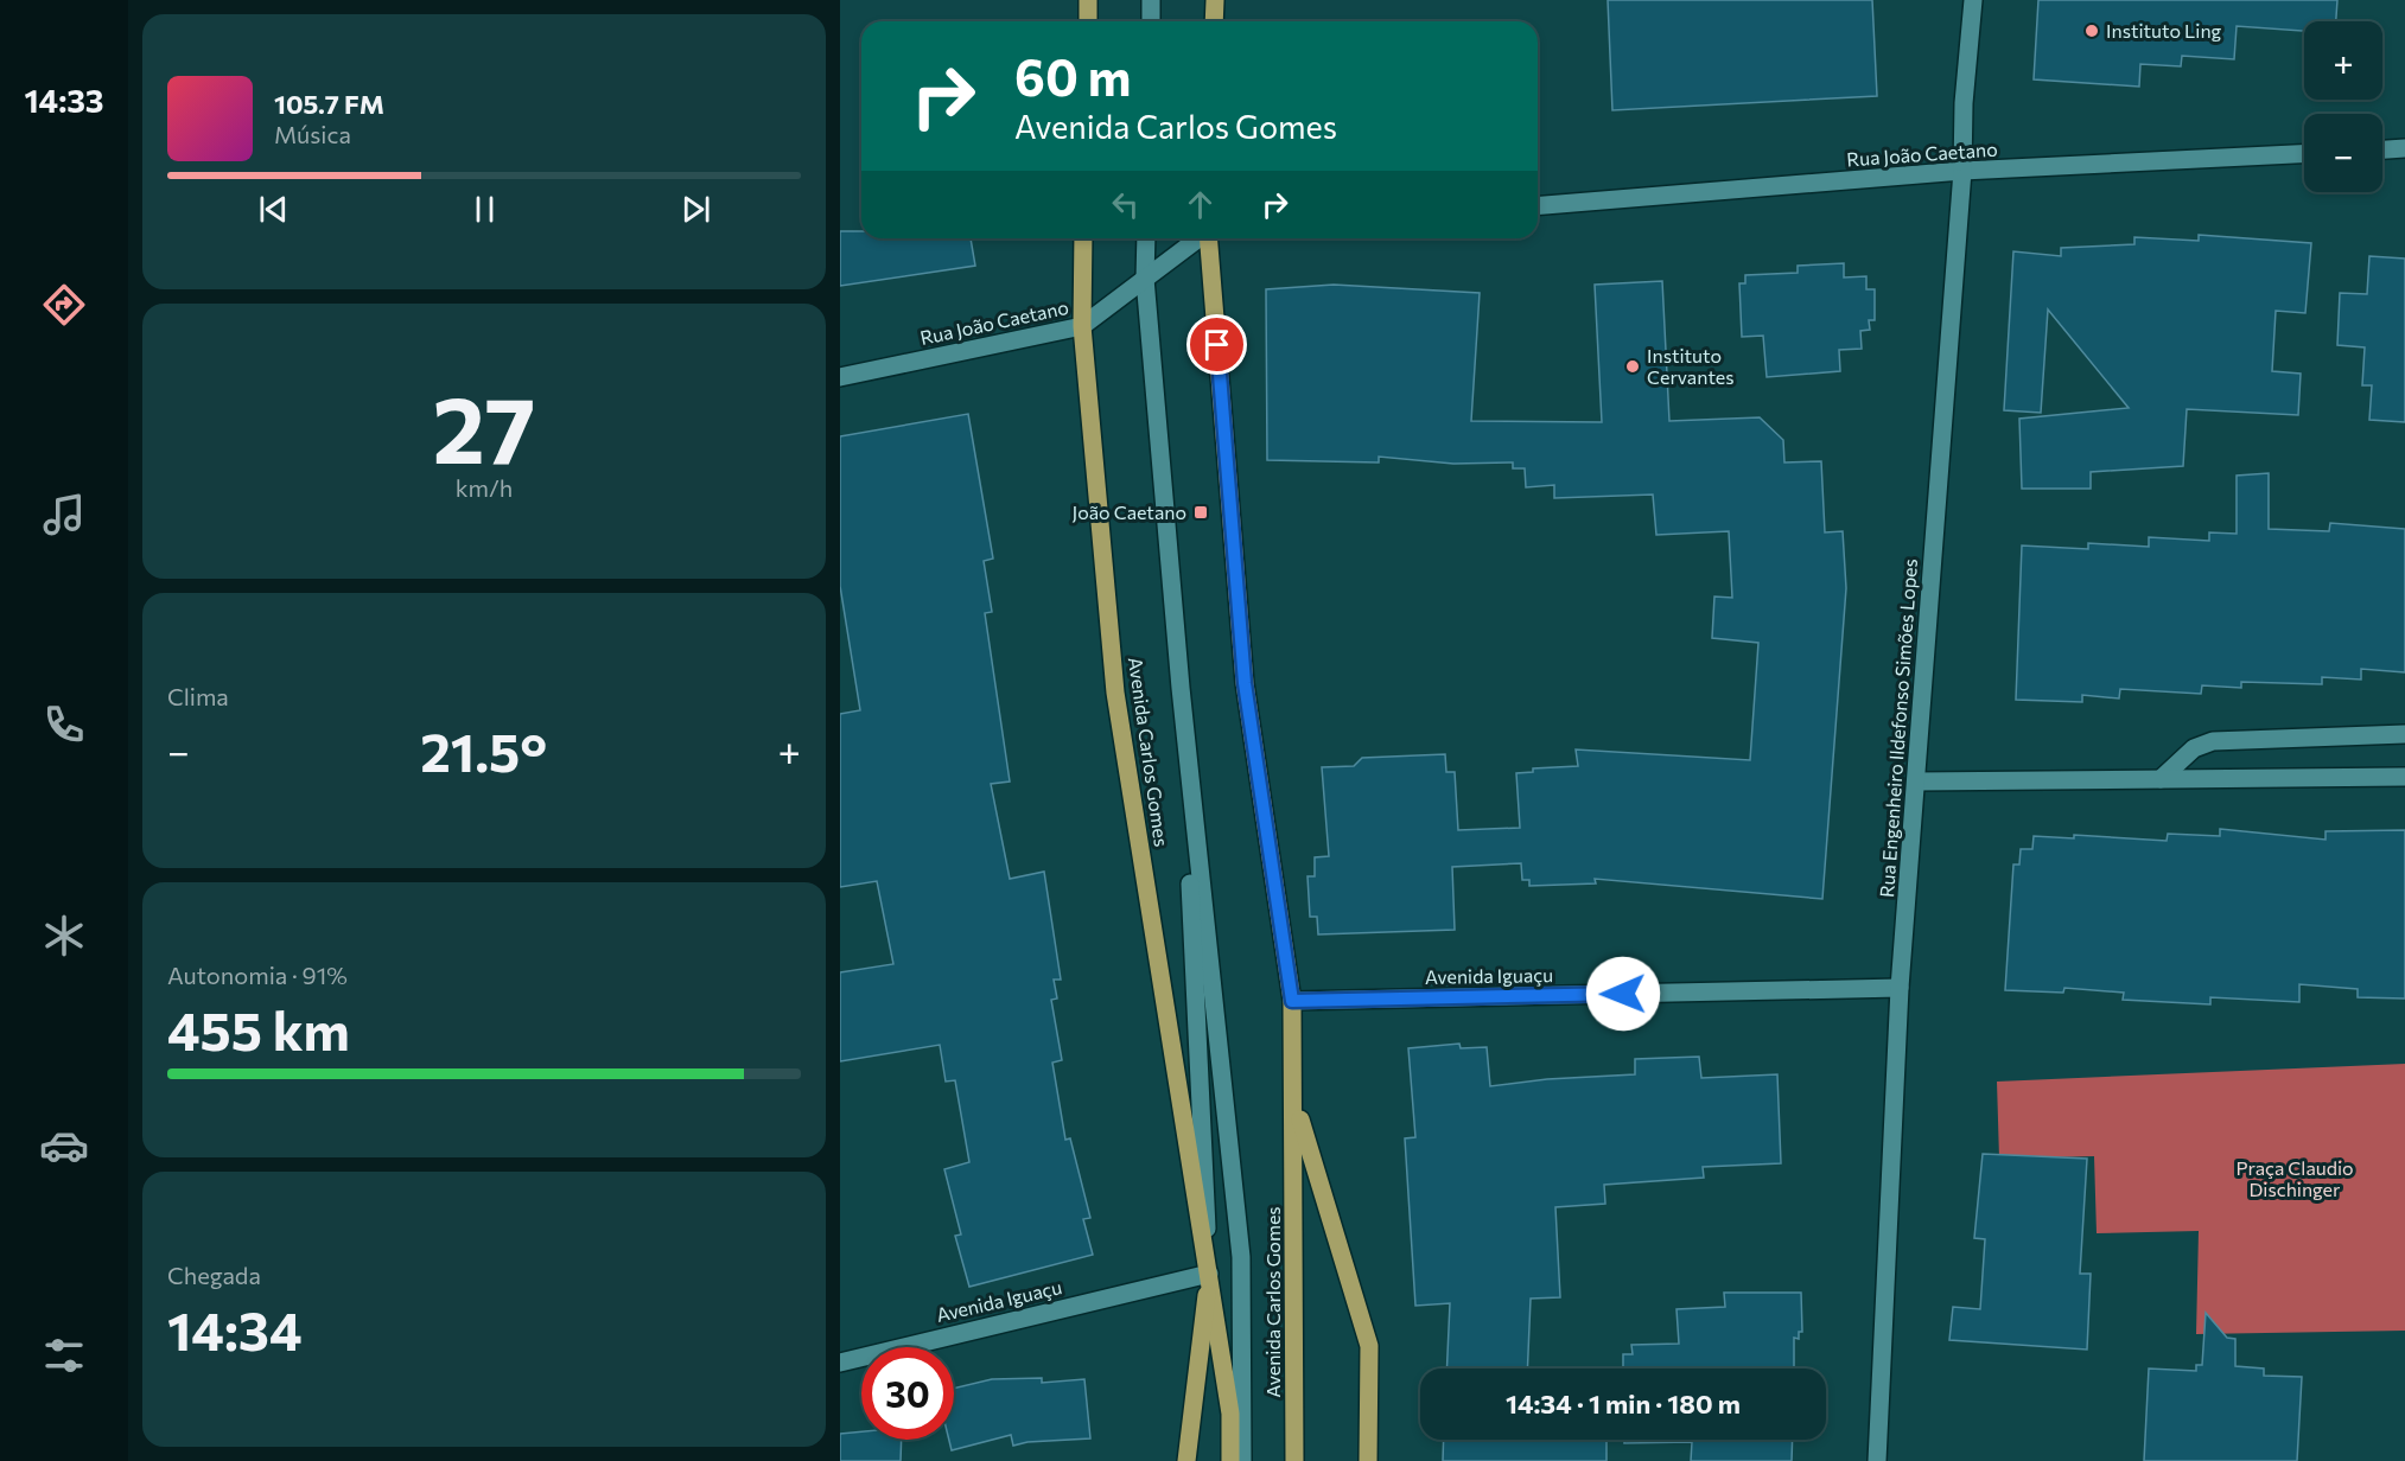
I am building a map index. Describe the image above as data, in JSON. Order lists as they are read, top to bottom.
{
  "streets": {
    "main road": ["Avenida Carlos Gomes"],
    "street": ["Rua João Caetano", "Rua Engenheiro Ildefonso Simões Lopes", "Avenida Iguaçu"]
  },
  "crossings": [
    ["Rua João Caetano", "Rua Engenheiro Ildefonso Simões Lopes"],
    ["Rua João Caetano", "Avenida Carlos Gomes"],
    ["Rua Engenheiro Ildefonso Simões Lopes", "Avenida Iguaçu"],
    ["Avenida Carlos Gomes", "Avenida Iguaçu"]
  ],
  "parks": ["Praça Claudio Dischinger"],
  "places": {
    "other": ["Instituto Ling", "Instituto Cervantes"],
    "transit": ["João Caetano"]
  },
  "page": {
    "tabs": "14:33",
    "map_buttons": ["+", "−"],
    "turn": ["60 m", "Avenida Carlos Gomes"],
    "song": ["105.7 FM", "Música"],
    "tile": [
      ["27", "km/h"],
      "Clima",
      ["Autonomia · 91%", "455 km"],
      ["Chegada", "14:34"]
    ],
    "heat": ["−", "21.5°", "+"],
    "limit": "30",
    "trip": "14:34 · 1 min · 180 m"
  }
}
